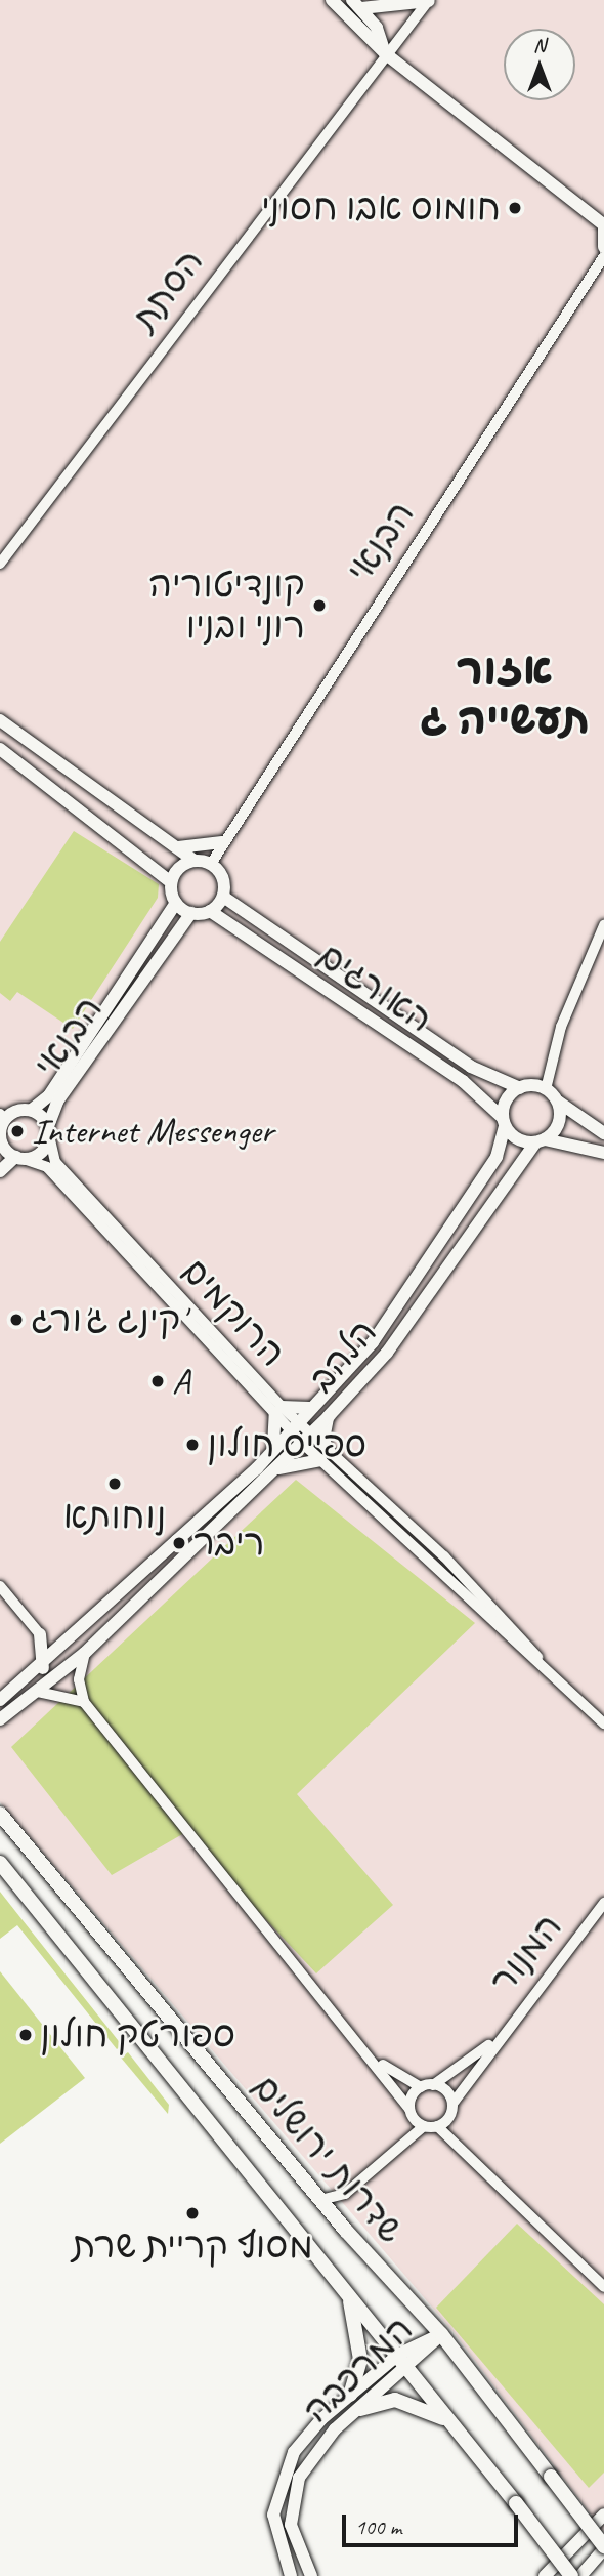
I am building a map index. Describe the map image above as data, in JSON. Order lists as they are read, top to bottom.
{
  "streets": {
    "main road": ["שדרות ירושלים"],
    "street": [
      "הסתת",
      "הבנאי",
      "האורגים",
      "הרוקמים",
      "הלהב",
      "המנור",
      "המרכבה"
    ]
  },
  "crossings": [
    ["הבנאי", "האורגים"],
    ["הבנאי", "הרוקמים"],
    ["האורגים", "הלהב"],
    ["הרוקמים", "הלהב"],
    ["שדרות ירושלים", "המרכבה"]
  ],
  "districts": ["אזור תעשייה ג"],
  "places": [
    "חומוס אבו חסוני",
    "קונדיטוריה רוני ובניו",
    "Internet Messenger",
    "קינג ג'ורג'",
    "A",
    "ספייס חולון",
    "נוחותא",
    "ריבר",
    "ספורטק חולון",
    "מסוף קריית שרת"
  ],
  "scale_bar": "100 m",
  "north": "top"
}
